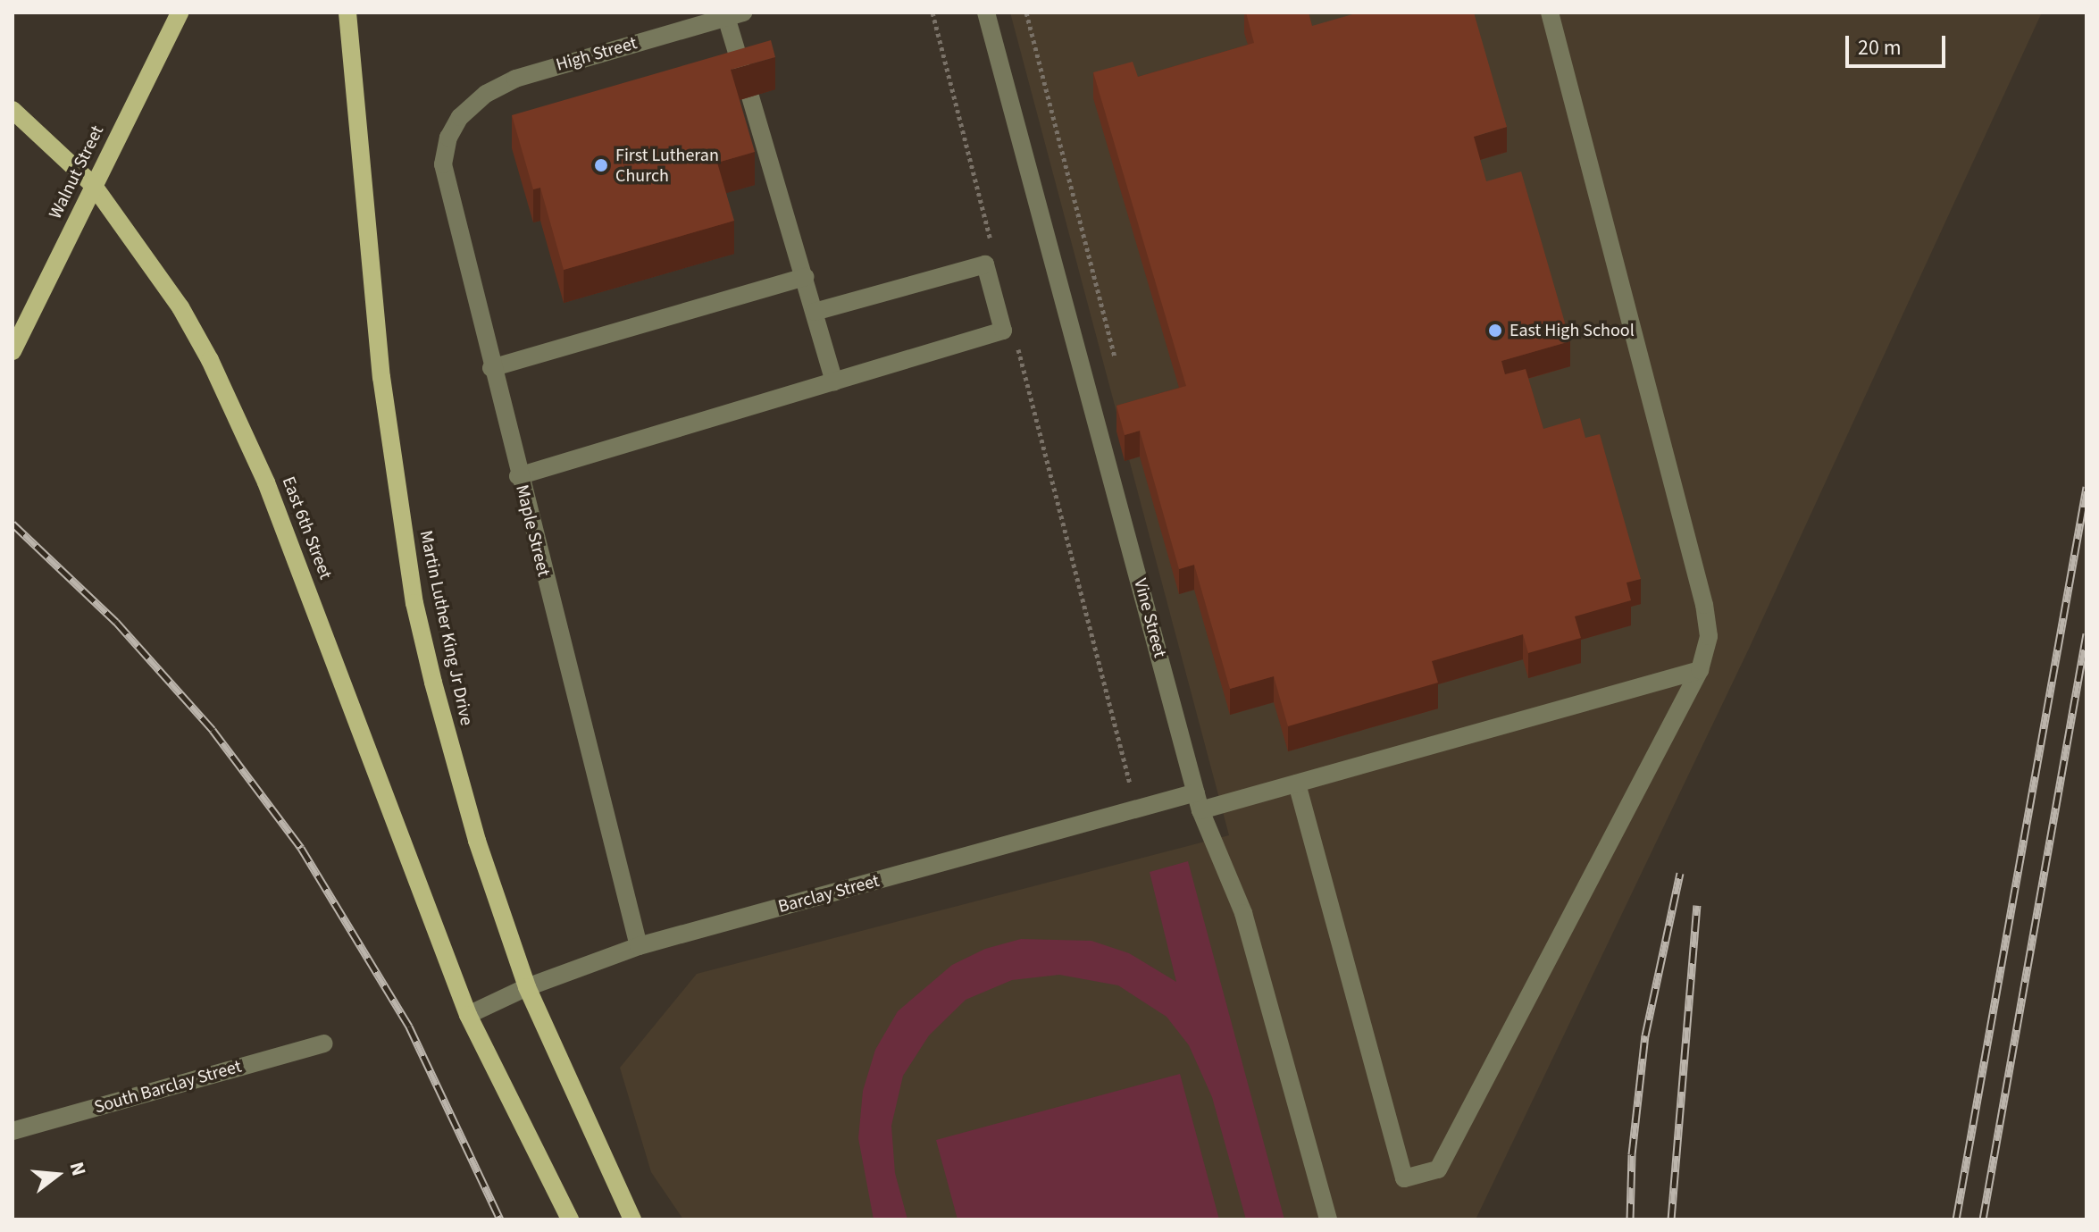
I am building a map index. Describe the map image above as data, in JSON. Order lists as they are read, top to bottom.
{
  "streets": {
    "main road": ["Walnut Street", "East 6th Street", "Martin Luther King Jr Drive"],
    "street": [
      "High Street",
      "Maple Street",
      "Vine Street",
      "Barclay Street",
      "South Barclay Street"
    ]
  },
  "crossings": [
    ["High Street", "Maple Street"],
    ["Walnut Street", "East 6th Street"],
    ["East 6th Street", "Barclay Street"],
    ["Maple Street", "Barclay Street"],
    ["Vine Street", "Barclay Street"],
    ["Martin Luther King Jr Drive", "Barclay Street"]
  ],
  "places": ["First Lutheran Church", "East High School"],
  "scale_bar": "20 m",
  "north": "right"
}
